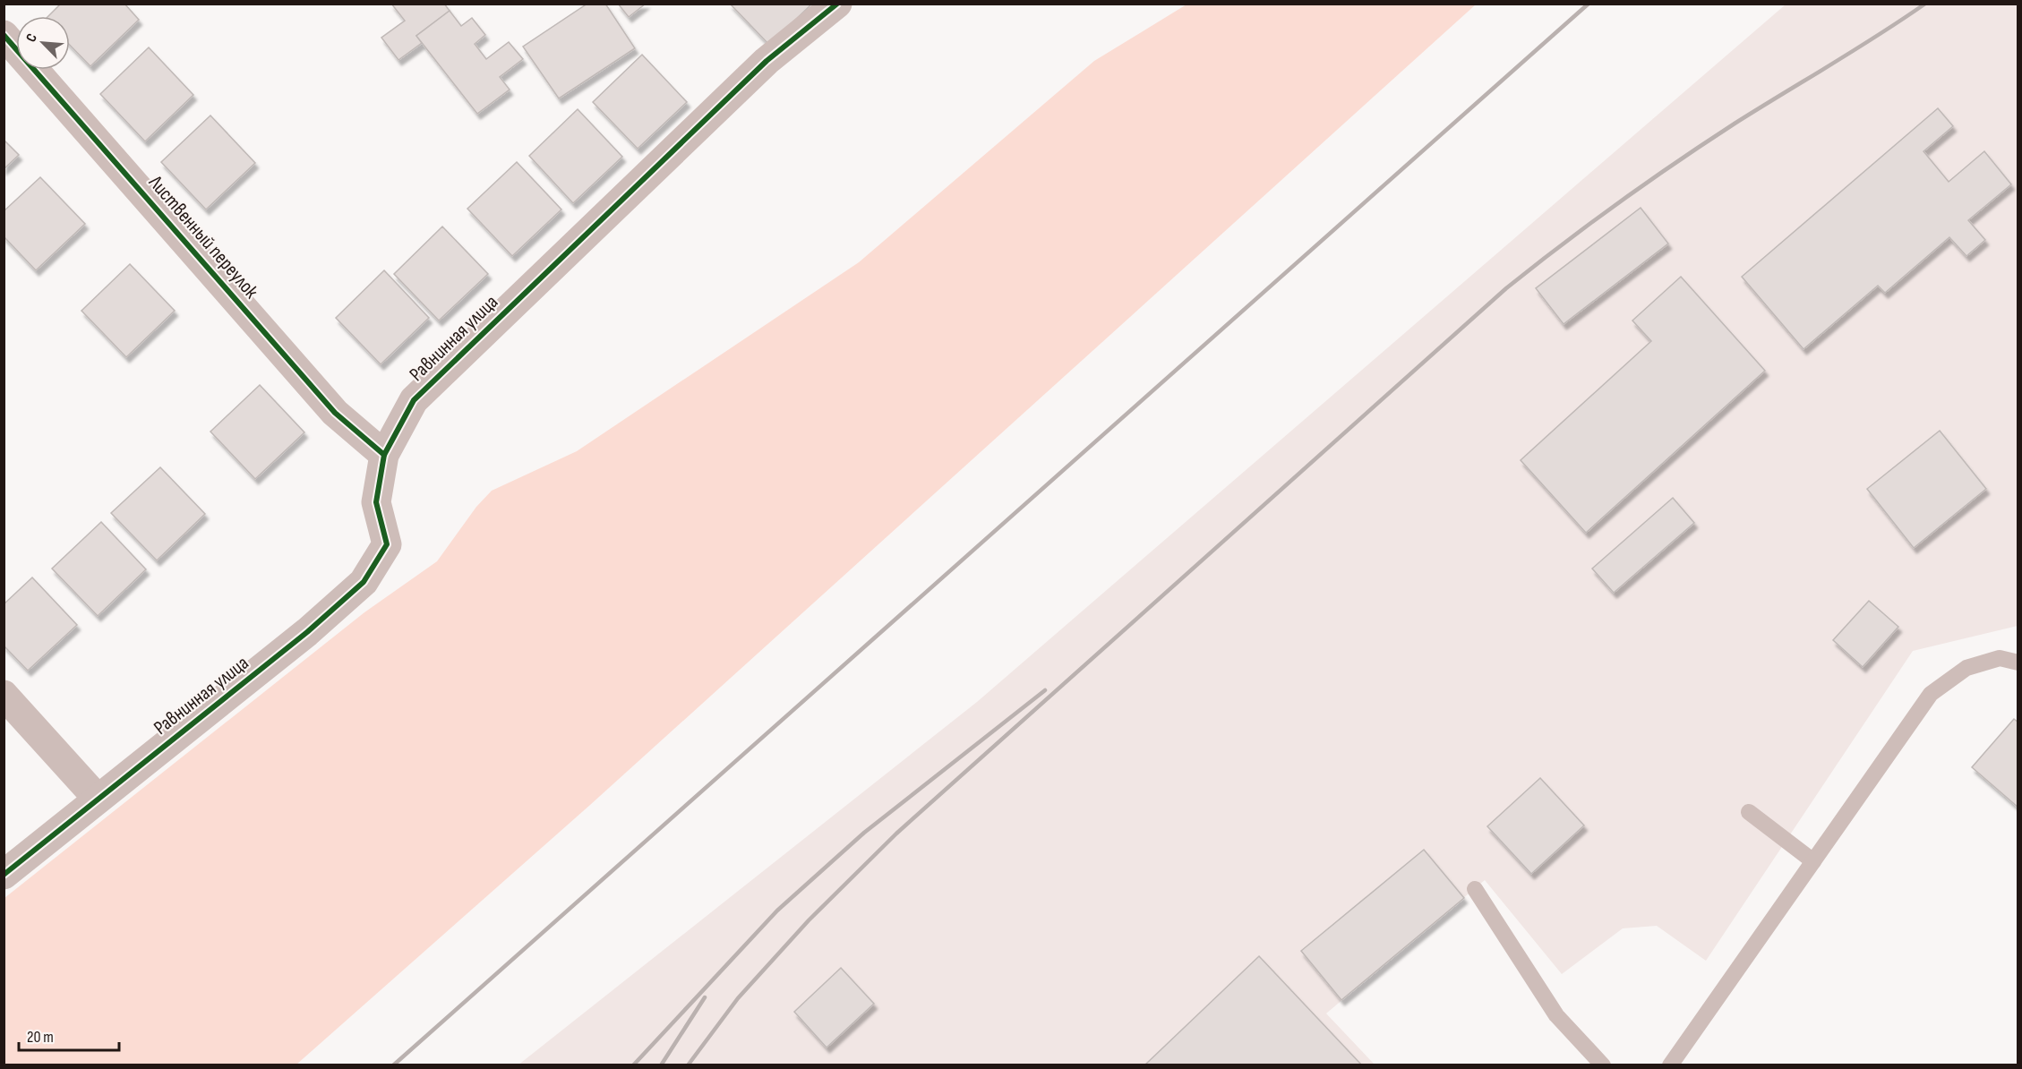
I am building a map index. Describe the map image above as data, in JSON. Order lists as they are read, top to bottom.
{
  "streets": {
    "street": ["Лиственный переулок", "Равнинная улица"]
  },
  "crossings": [
    ["Лиственный переулок", "Равнинная улица"]
  ],
  "scale_bar": "20 m",
  "north": "top left"
}
